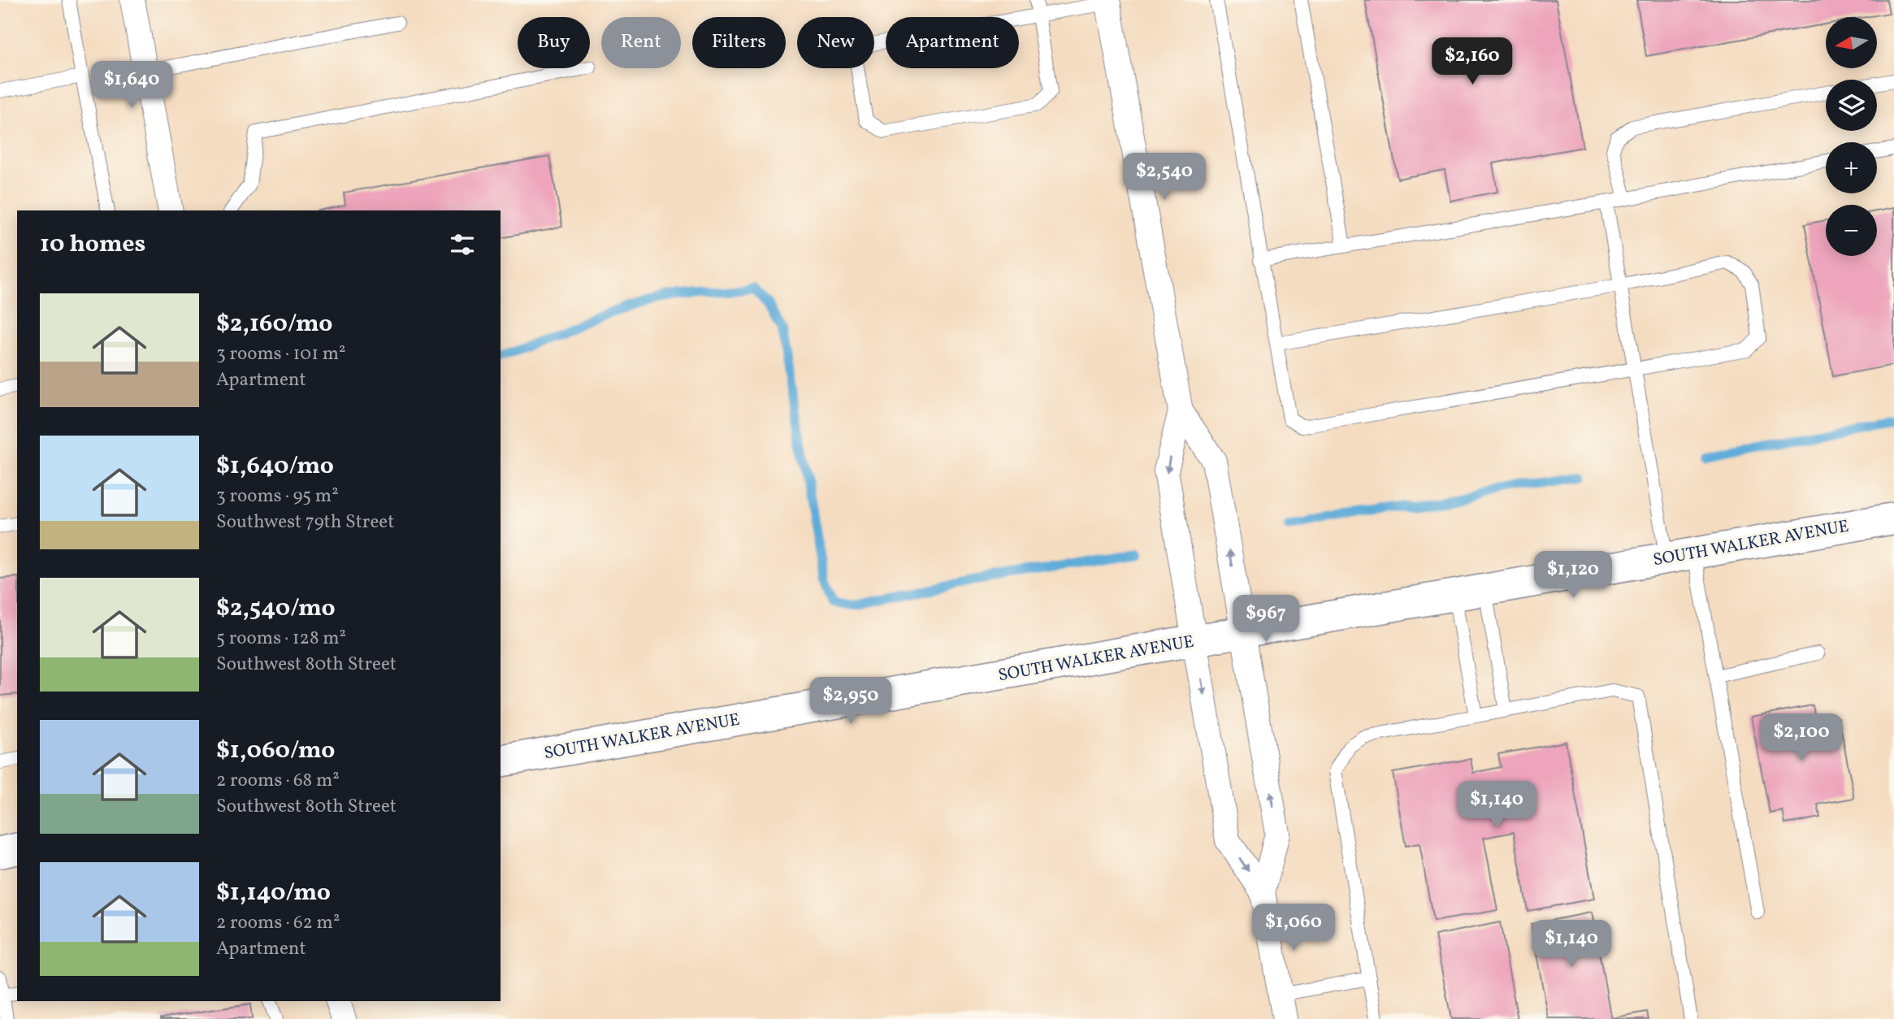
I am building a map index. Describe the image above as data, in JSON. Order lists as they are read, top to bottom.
{
  "streets": {
    "main road": ["SOUTH WALKER AVENUE"]
  },
  "north": "left",
  "page": {
    "map_buttons": ["+", "−"],
    "chip": [
      "Buy",
      "Rent",
      "Filters",
      "New",
      "Apartment"
    ],
    "price": [
      "$2,160",
      "$1,640",
      "$2,540",
      "$1,120",
      "$967",
      "$2,950",
      "$2,100",
      "$1,140",
      "$1,060",
      "$1,140"
    ],
    "heading": "10 homes",
    "list": [
      {
        "name": "$2,160/mo",
        "note": "3 rooms · 101 m² · Apartment"
      },
      {
        "name": "$1,640/mo",
        "note": "3 rooms · 95 m² · Southwest 79th Street"
      },
      {
        "name": "$2,540/mo",
        "note": "5 rooms · 128 m² · Southwest 80th Street"
      },
      {
        "name": "$1,060/mo",
        "note": "2 rooms · 68 m² · Southwest 80th Street"
      },
      {
        "name": "$1,140/mo",
        "note": "2 rooms · 62 m² · Apartment"
      }
    ]
  }
}
